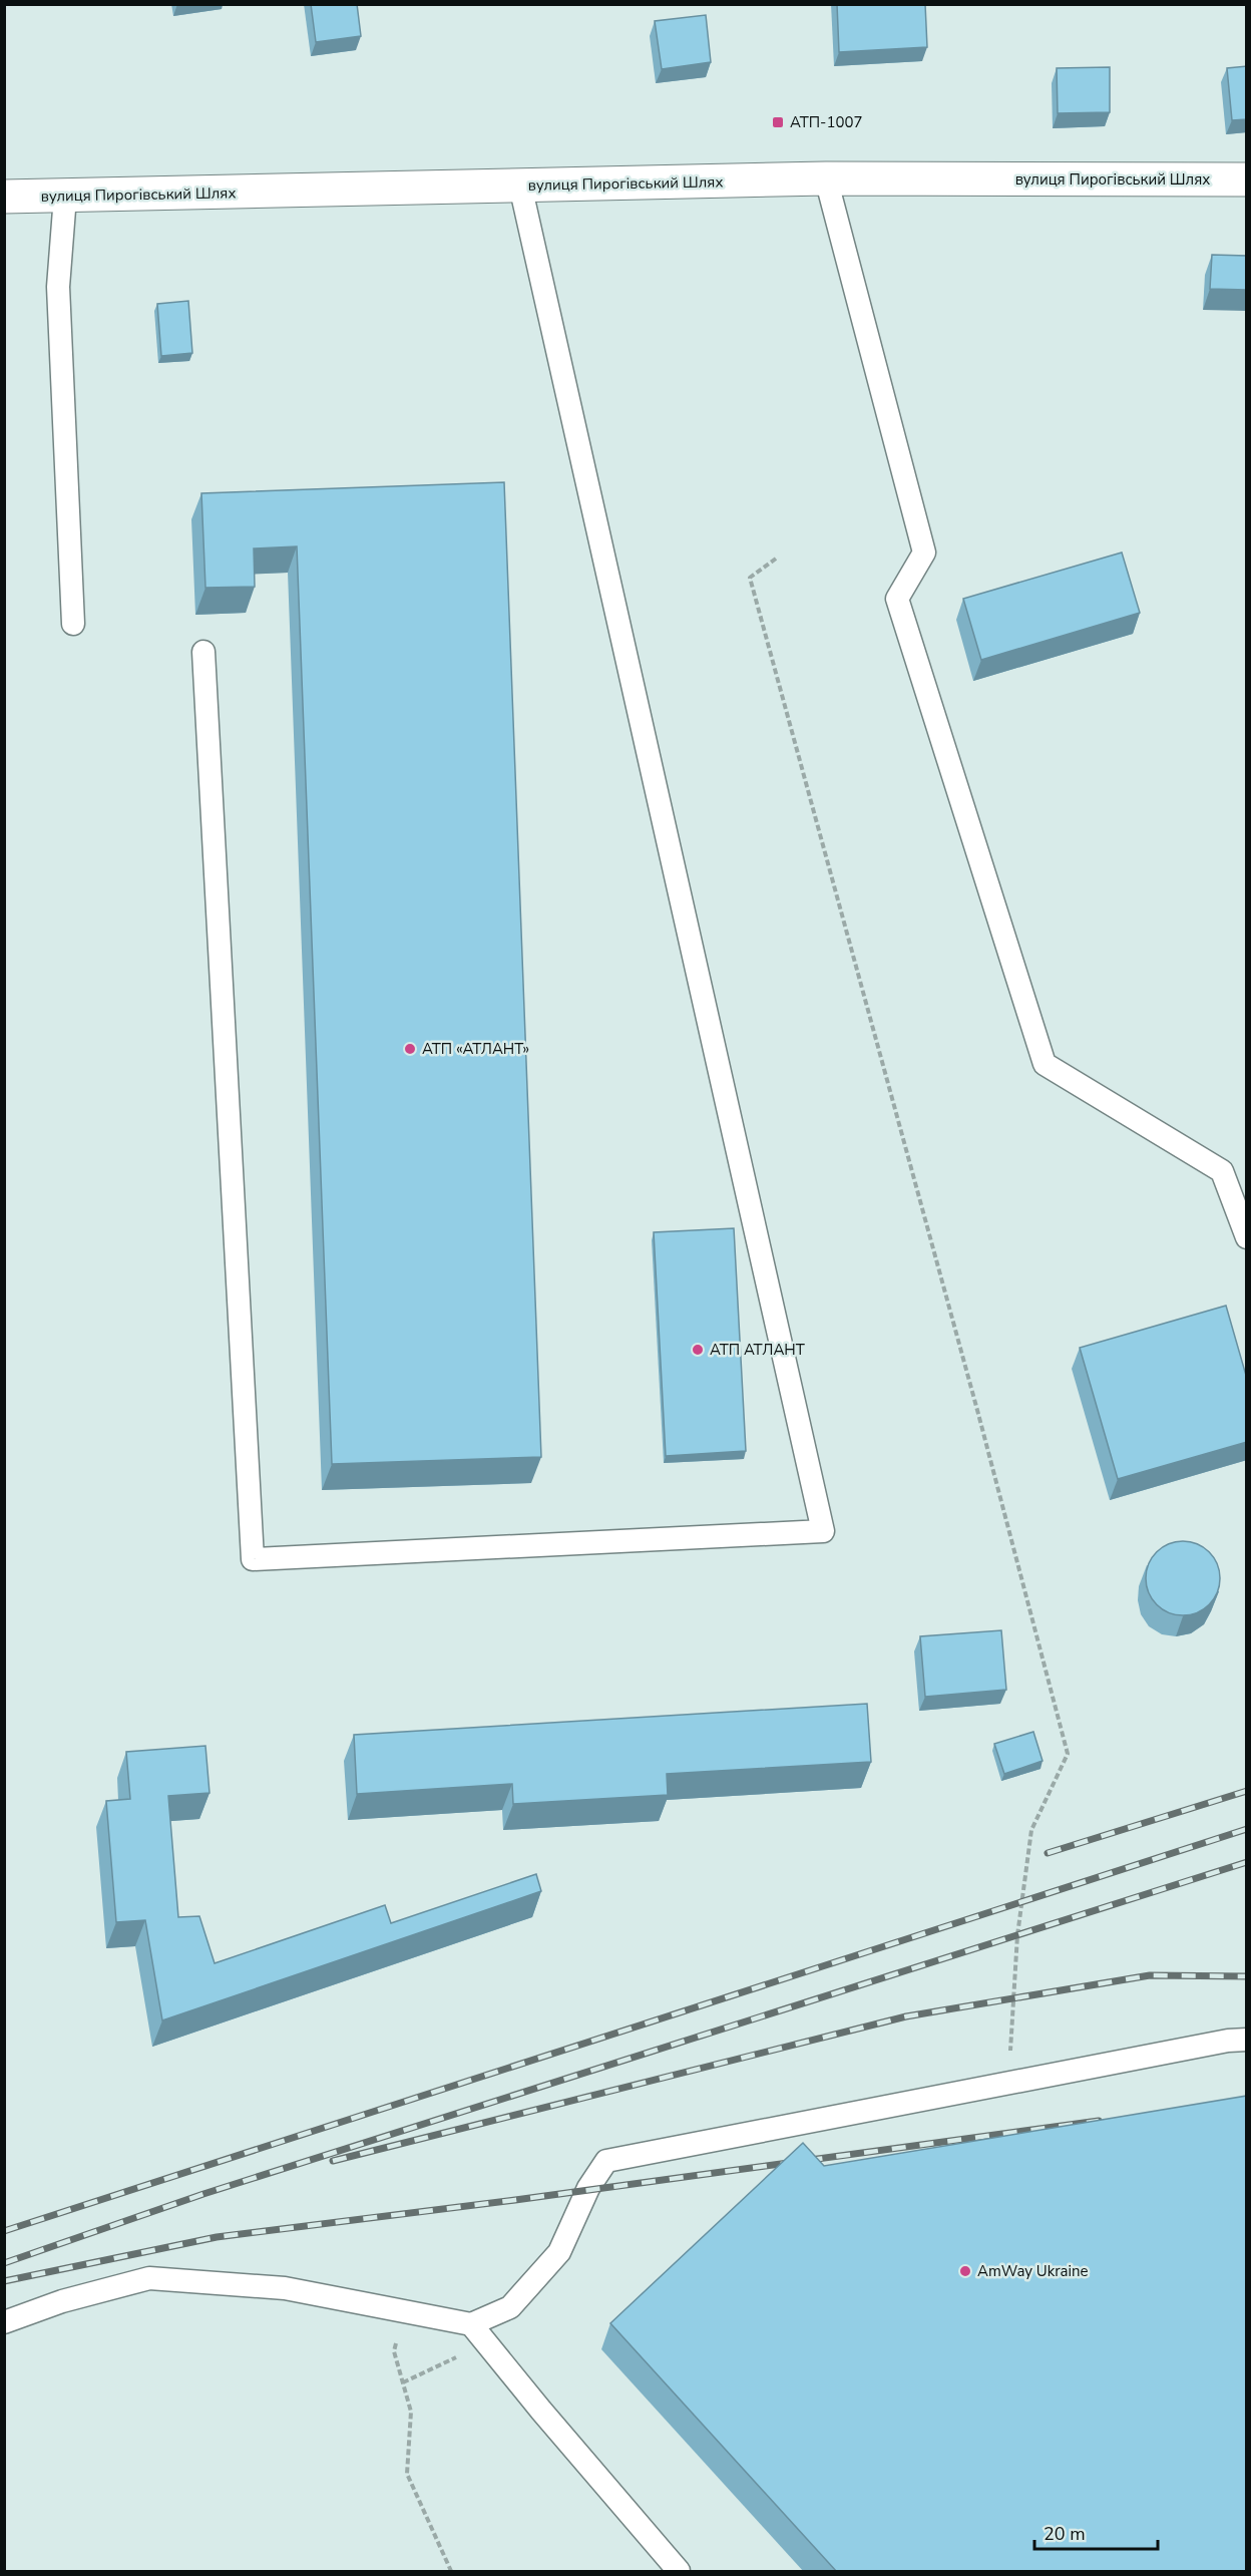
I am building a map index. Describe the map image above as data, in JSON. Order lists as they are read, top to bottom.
{
  "streets": {
    "street": ["вулиця Пирогівський Шлях"]
  },
  "places": {
    "transit": ["АТП-1007"],
    "other": ["АТП «АТЛАНТ»", "АТП АТЛАНТ", "AmWay Ukraine"]
  },
  "scale_bar": "20 m"
}
